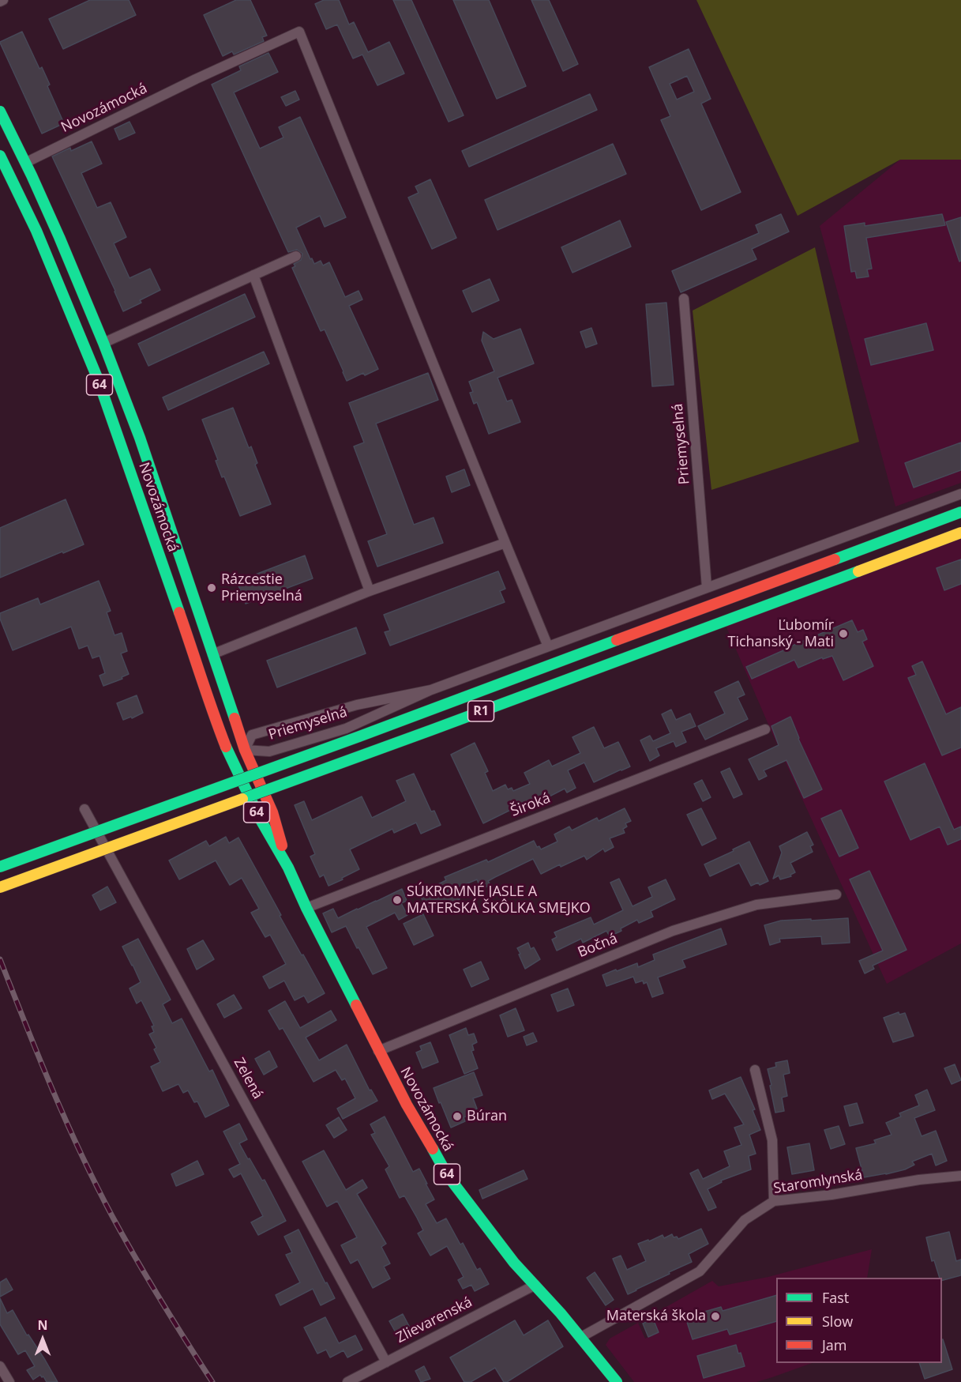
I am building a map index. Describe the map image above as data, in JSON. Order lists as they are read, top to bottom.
{
  "streets": {
    "main road": ["Novozámocká", "64", "R1"],
    "street": [
      "Priemyselná",
      "Široká",
      "Bočná",
      "Zelená",
      "Staromlynská",
      "Zlievarenská"
    ]
  },
  "crossings": [
    ["Novozámocká", "Priemyselná"],
    ["Novozámocká", "Široká"],
    ["Novozámocká", "Bočná"],
    ["Novozámocká", "Staromlynská"],
    ["Novozámocká", "Zlievarenská"],
    ["Zelená", "Zlievarenská"]
  ],
  "places": [
    "Rázcestie Priemyselná",
    "Ľubomír Tichanský - Mati",
    "SÚKROMNÉ JASLE A MATERSKÁ ŠKÔLKA SMEJKO",
    "Búran",
    "Materská škola"
  ],
  "legend": ["Fast", "Slow", "Jam"],
  "north": "top"
}
